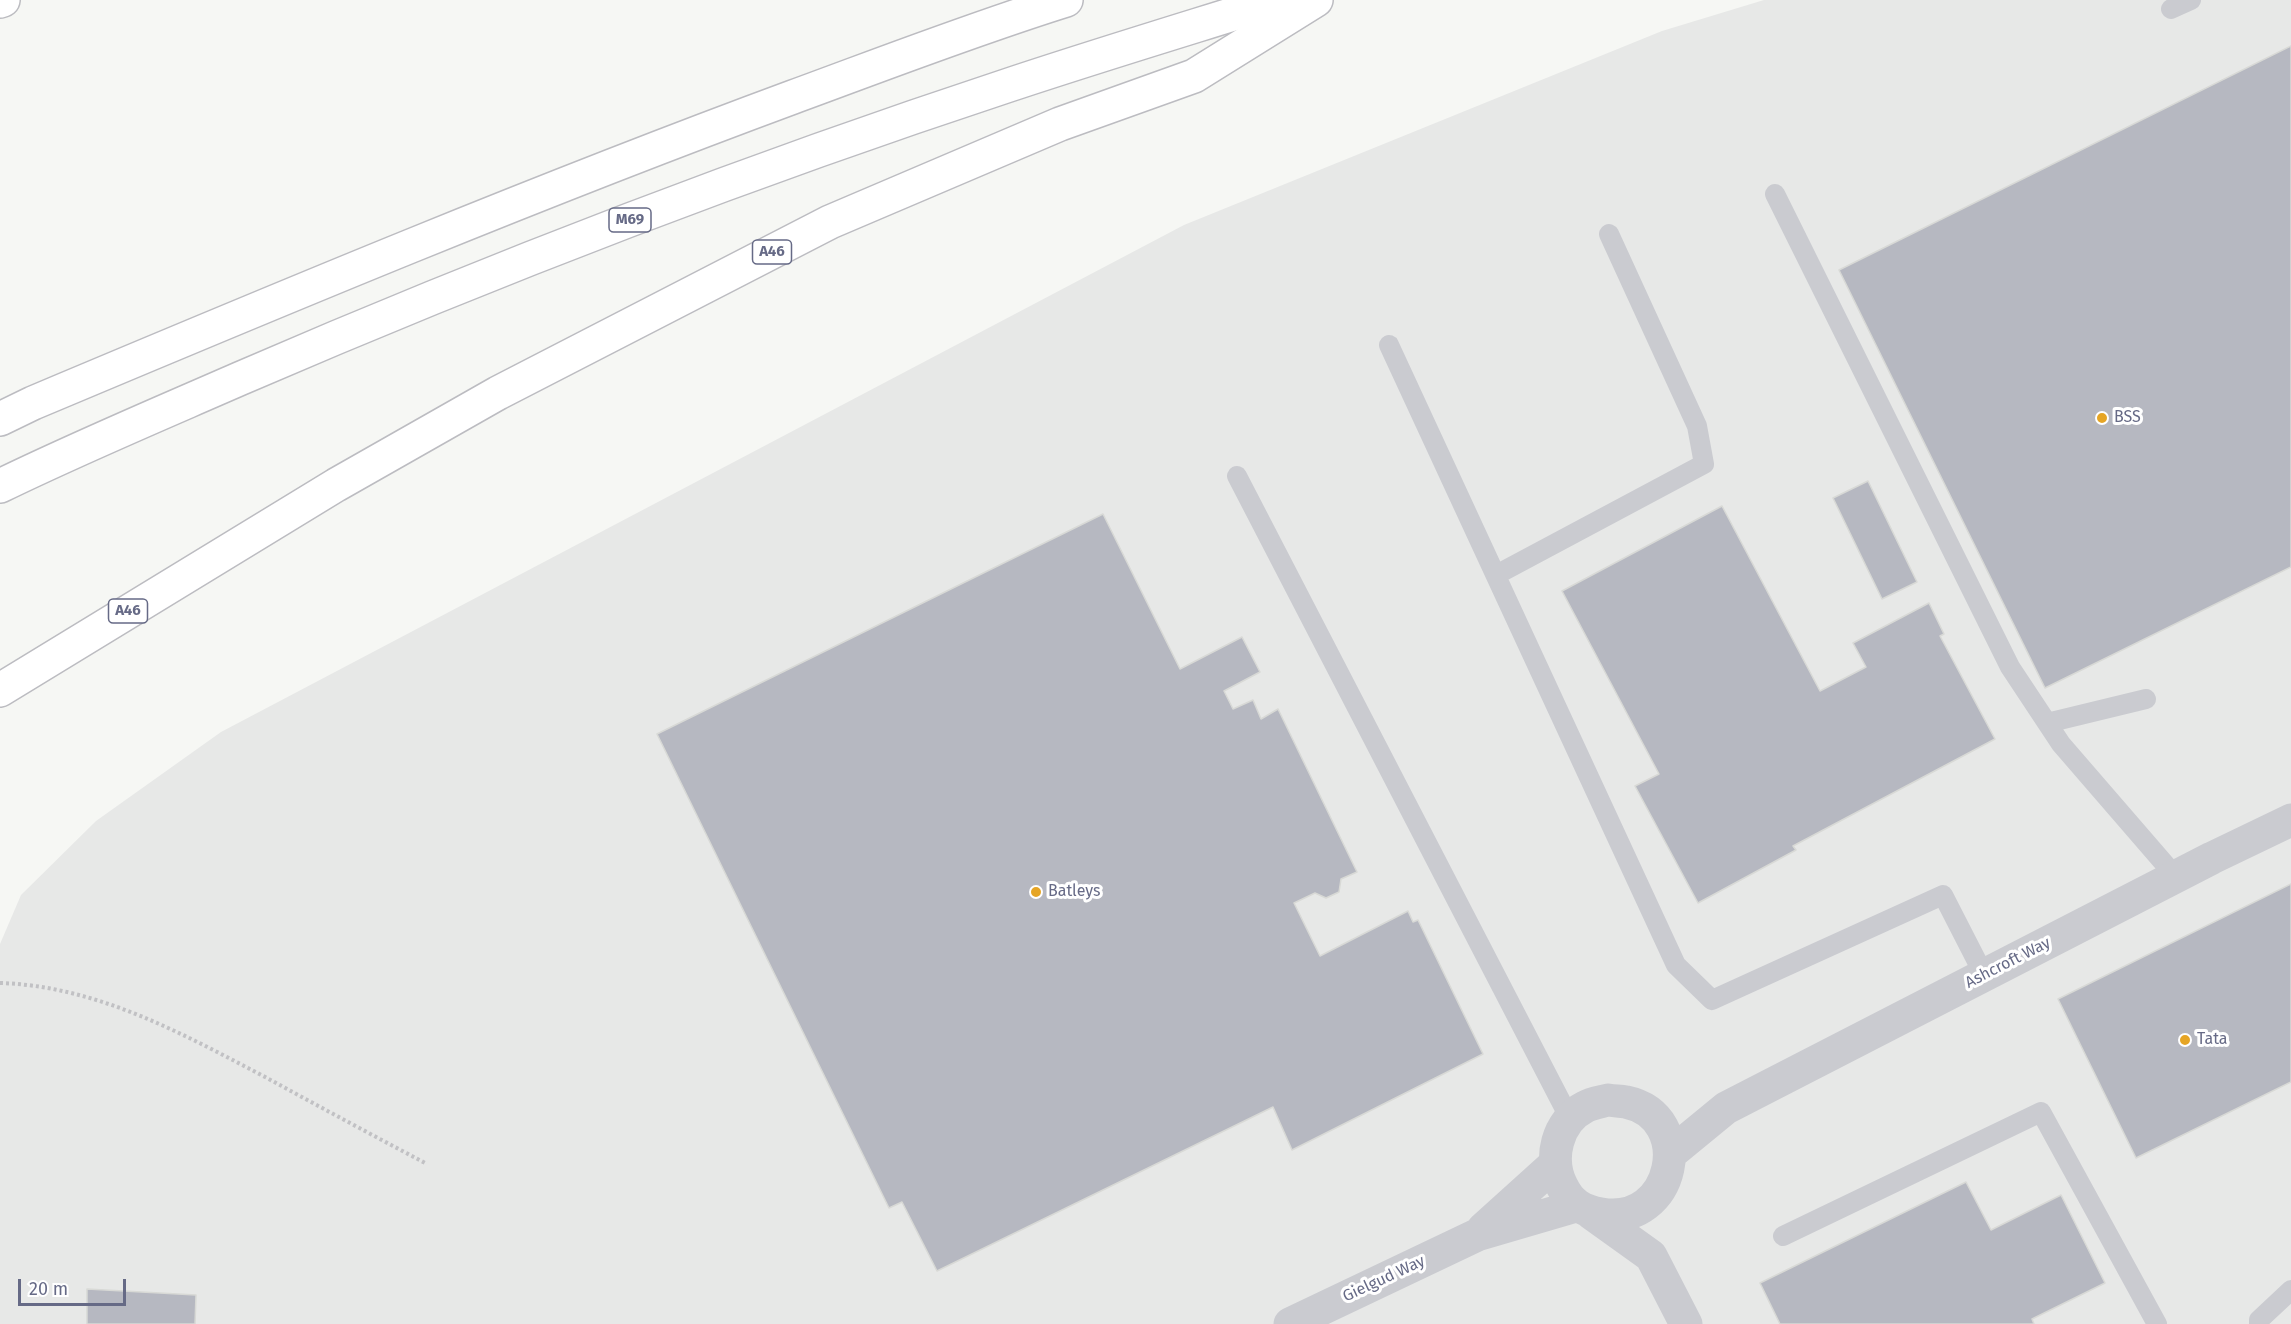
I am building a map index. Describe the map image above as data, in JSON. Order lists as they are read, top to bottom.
{
  "streets": {
    "highway": ["M69", "A46"],
    "street": ["Ashcroft Way", "Gielgud Way"]
  },
  "crossings": [
    ["Ashcroft Way", "Gielgud Way"]
  ],
  "places": ["BSS", "Batleys", "Tata"],
  "scale_bar": "20 m"
}
